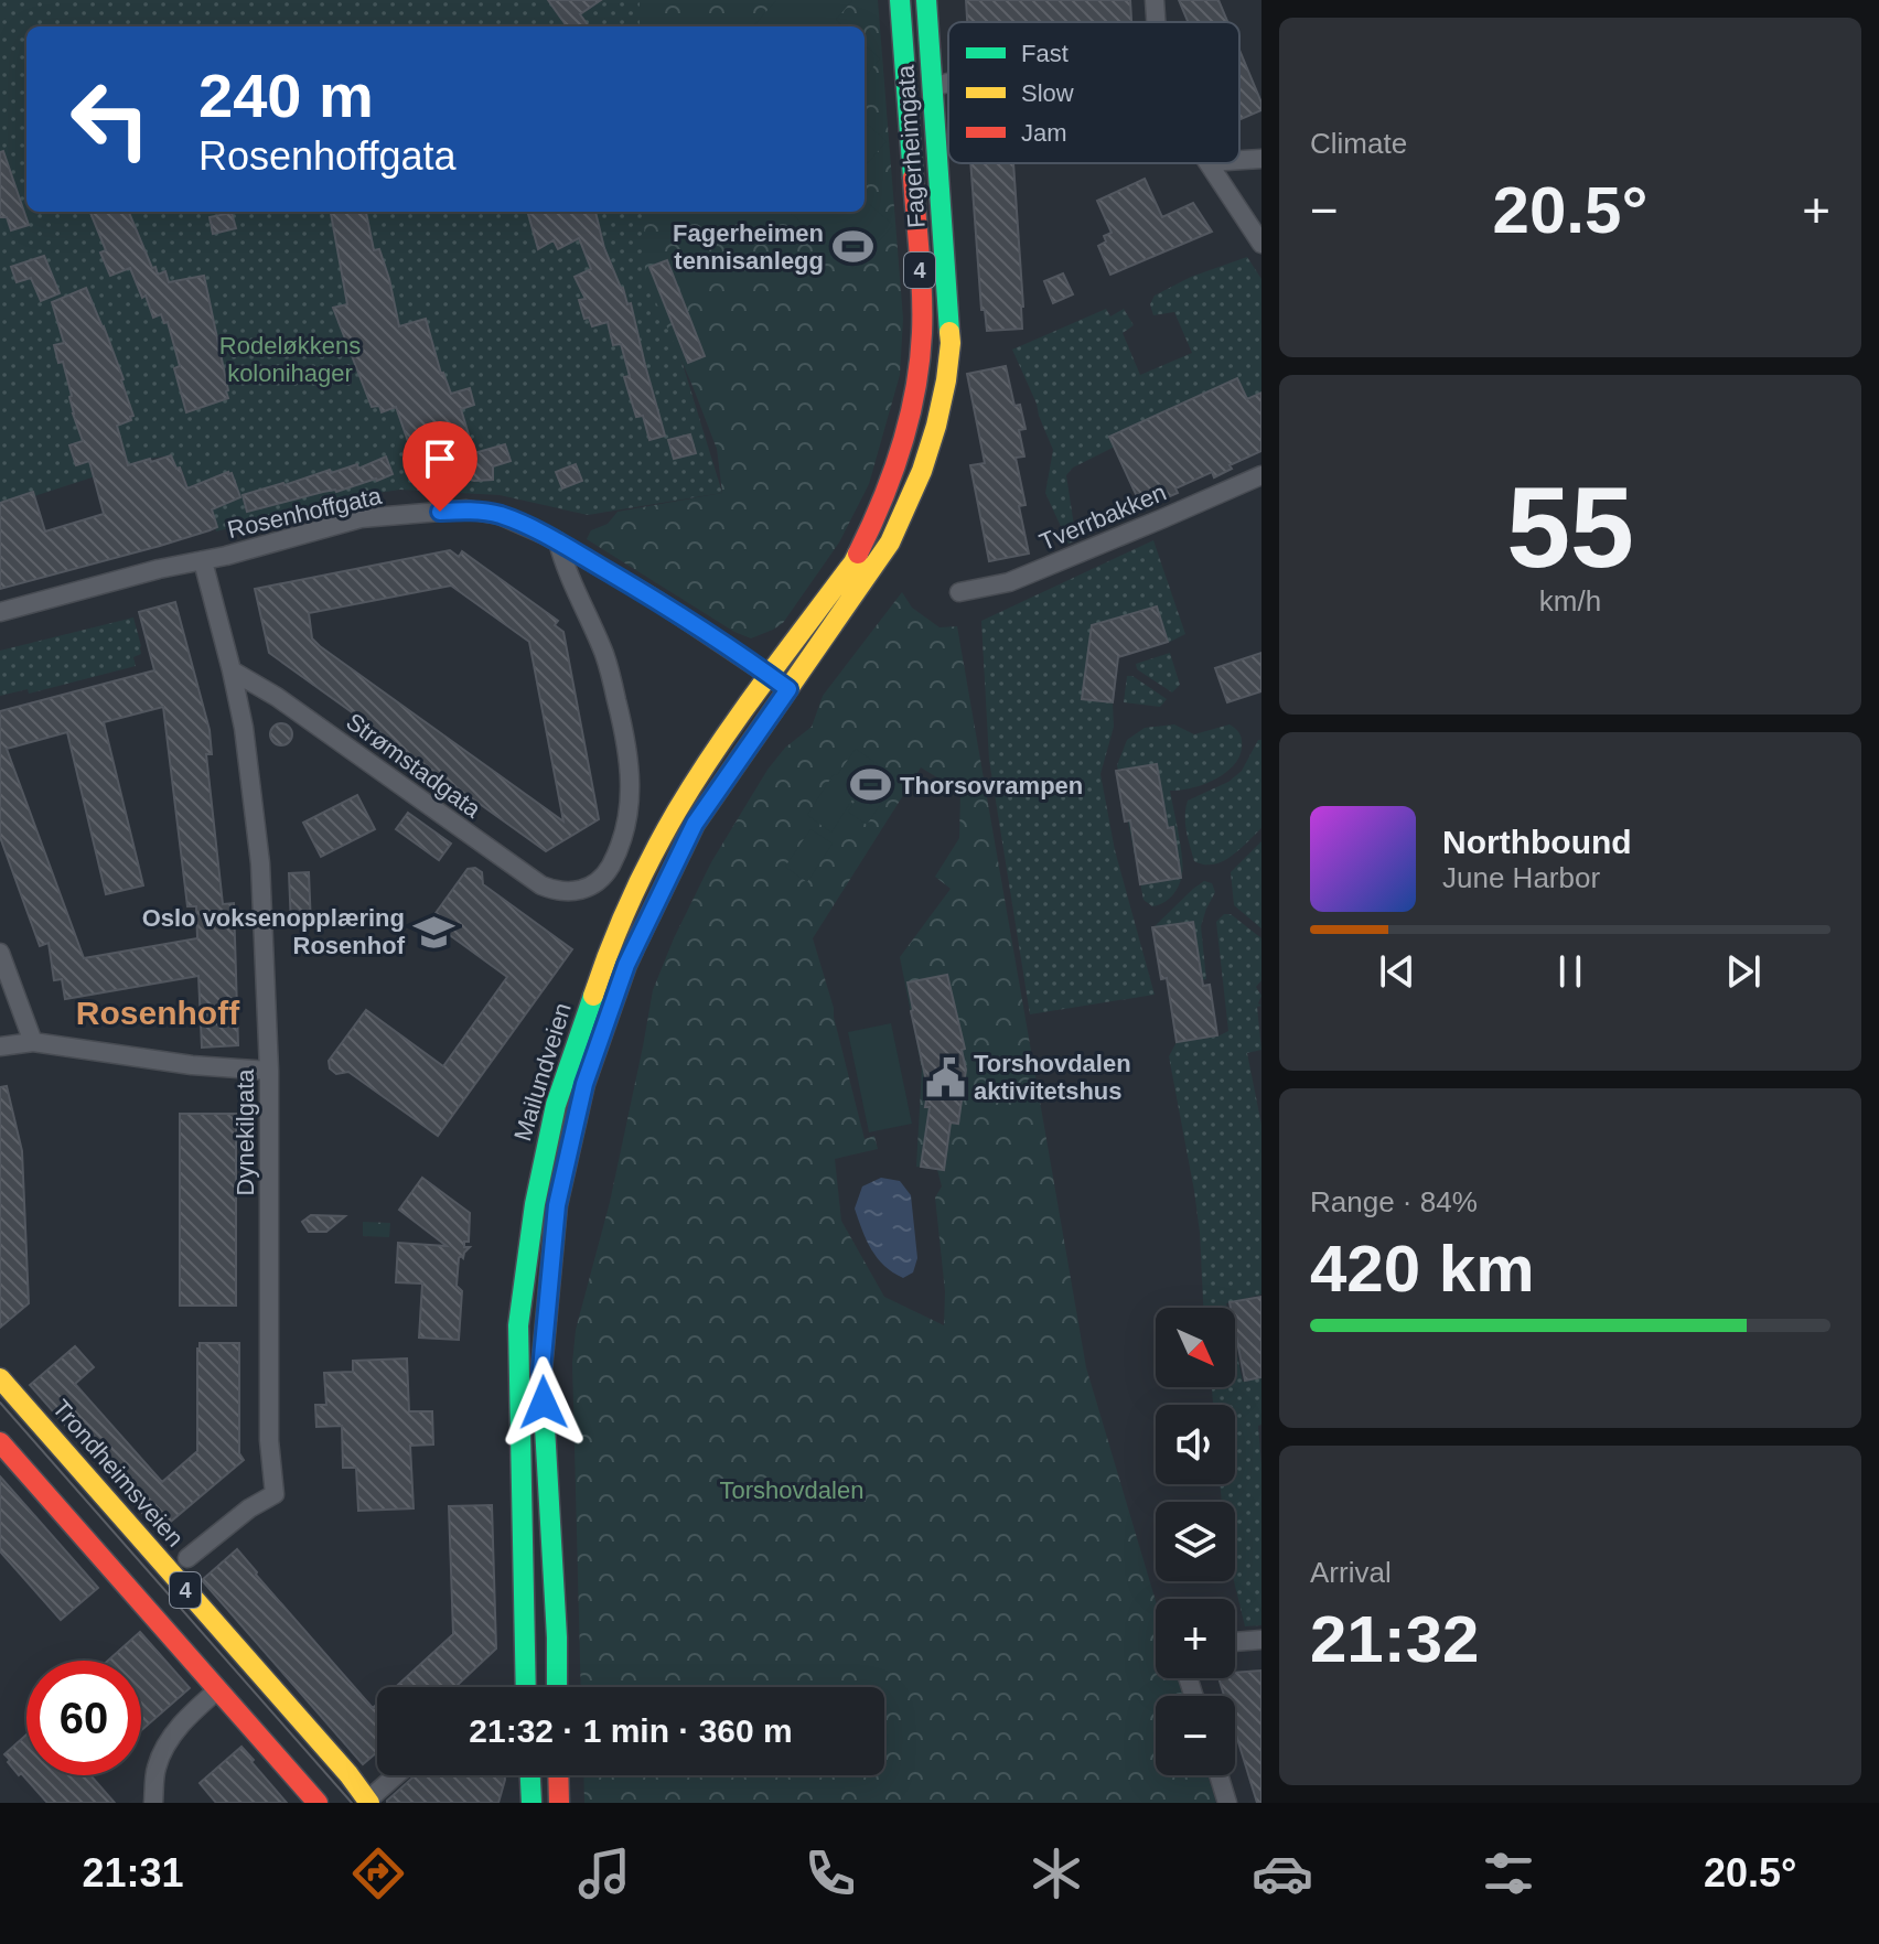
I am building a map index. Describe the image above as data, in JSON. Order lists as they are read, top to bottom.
{
  "streets": {
    "main road": [
      "Fagerheimgata",
      "4",
      "Mailundveien",
      "Trondheimsveien"
    ],
    "street": [
      "Rosenhoffgata",
      "Tverrbakken",
      "Strømstadgata",
      "Dynekilgata"
    ]
  },
  "crossings": [
    ["Fagerheimgata", "Mailundveien"],
    ["Rosenhoffgata", "Strømstadgata"],
    ["Rosenhoffgata", "Mailundveien"],
    ["Rosenhoffgata", "Dynekilgata"],
    ["Strømstadgata", "Dynekilgata"]
  ],
  "districts": ["Rosenhoff"],
  "parks": ["Rodeløkkens kolonihager", "Torshovdalen"],
  "places": {
    "sports": ["Fagerheimen tennisanlegg", "Thorsovrampen"],
    "school or university": ["Oslo voksenopplæring Rosenhof"],
    "public building": ["Torshovdalen aktivitetshus"]
  },
  "legend": ["Fast", "Slow", "Jam"],
  "north": "bottom right",
  "page": {
    "tile": [
      "Climate",
      ["55", "km/h"],
      ["Range · 84%", "420 km"],
      ["Arrival", "21:32"]
    ],
    "turn": ["240 m", "Rosenhoffgata"],
    "heat": ["−", "20.5°", "+"],
    "song": ["Northbound", "June Harbor"],
    "map_buttons": ["+", "−"],
    "limit": "60",
    "trip": "21:32 · 1 min · 360 m",
    "tabs": ["21:31", "20.5°"]
  }
}
